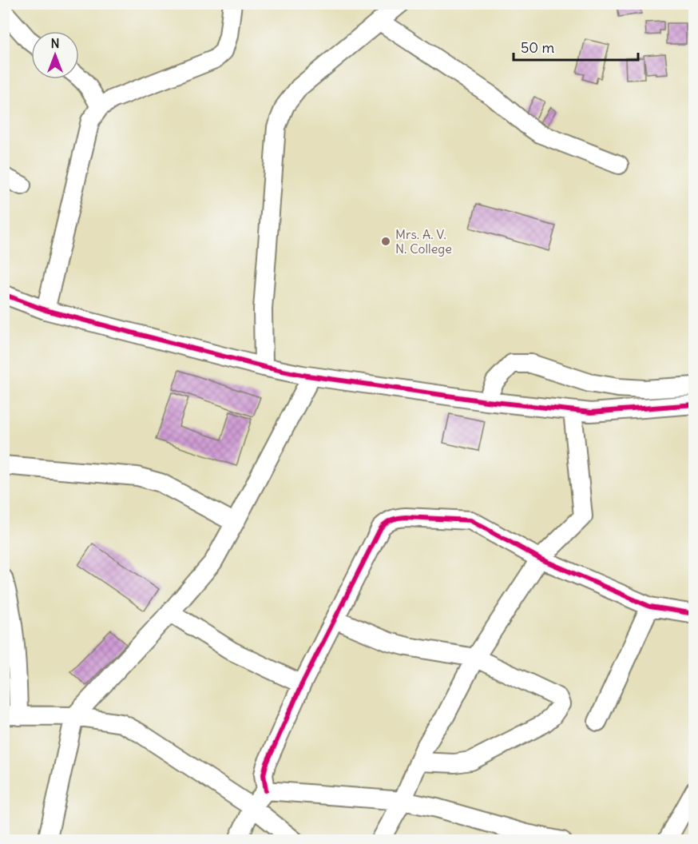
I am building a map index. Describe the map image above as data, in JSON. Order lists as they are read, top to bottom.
{
  "places": ["Mrs. A. V. N. College"],
  "scale_bar": "50 m",
  "north": "top"
}
